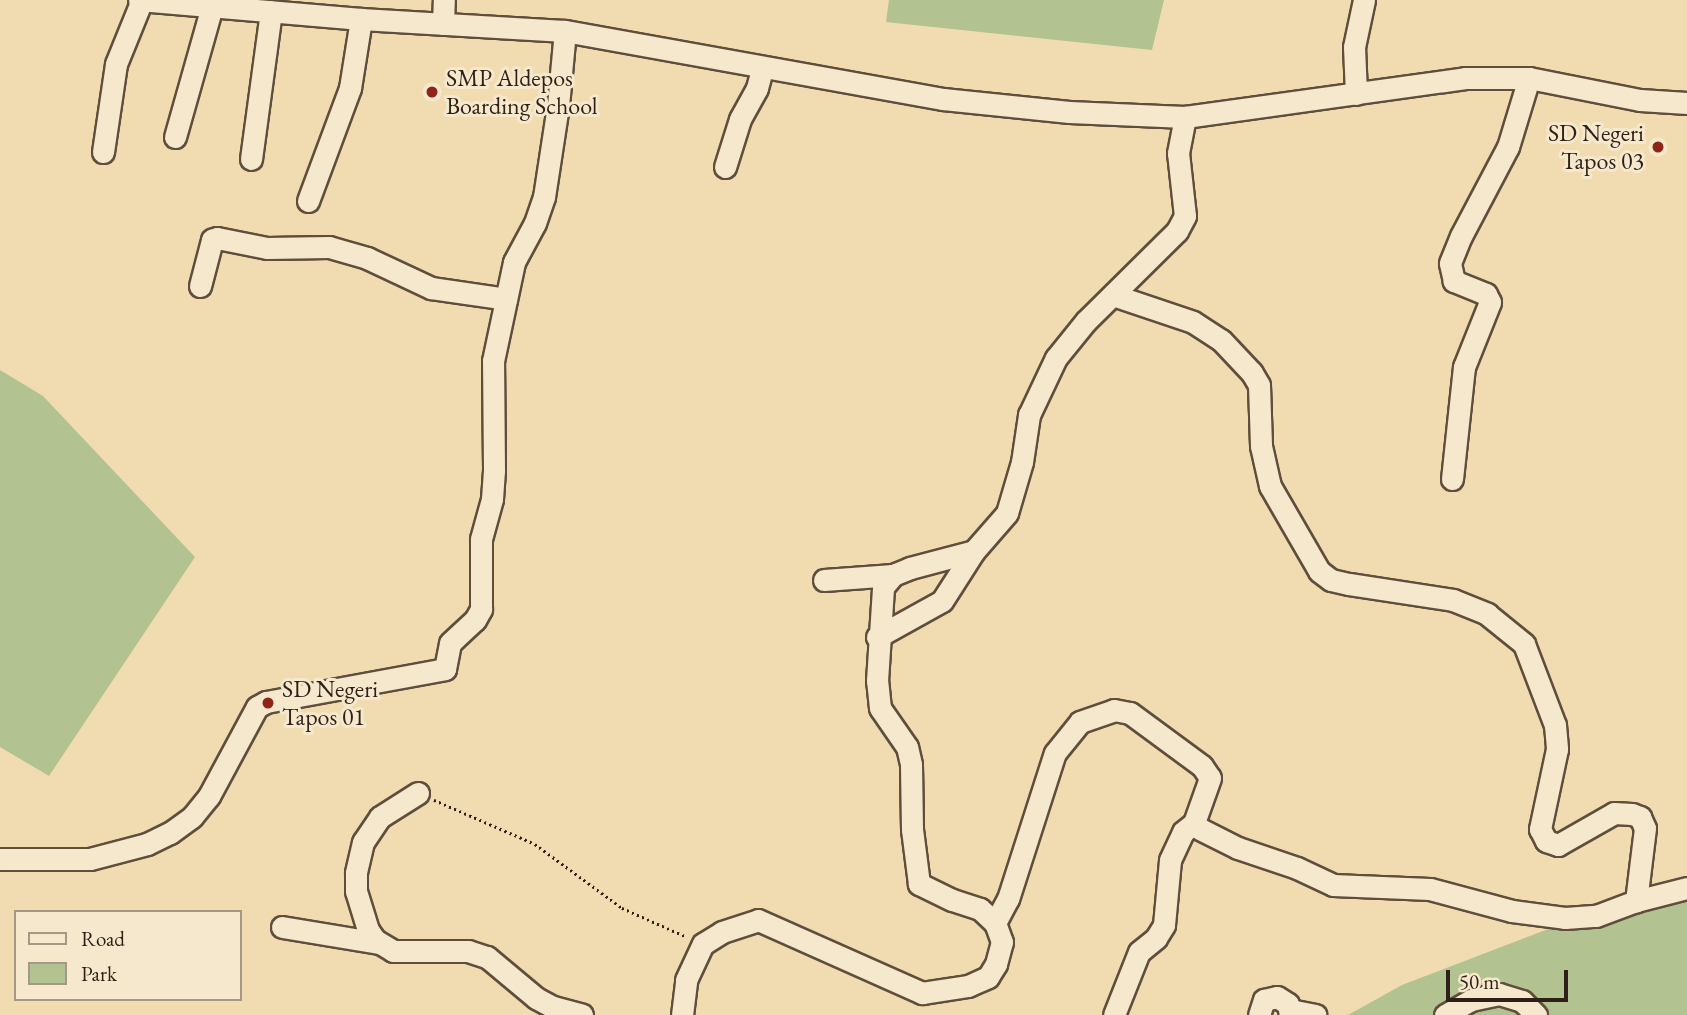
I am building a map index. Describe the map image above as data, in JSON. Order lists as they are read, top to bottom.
{
  "places": ["SMP Aldepos Boarding School", "SD Negeri Tapos 03", "SD Negeri Tapos 01"],
  "legend": ["Road", "Park"],
  "scale_bar": "50 m"
}
